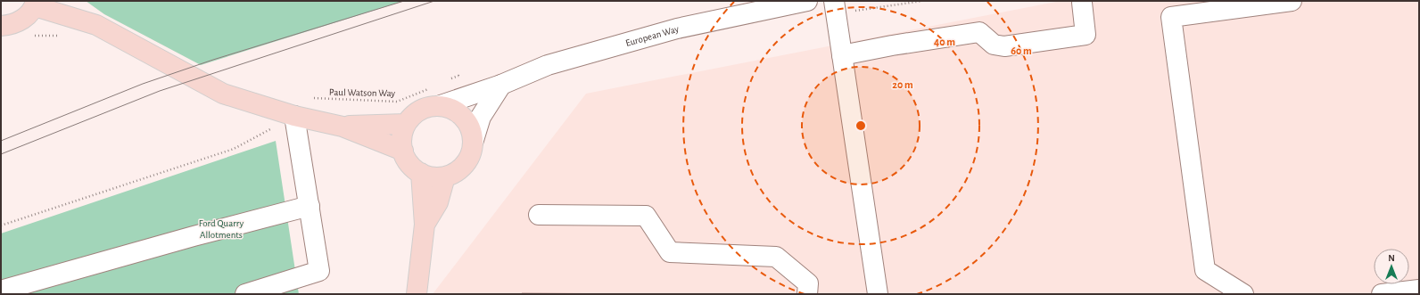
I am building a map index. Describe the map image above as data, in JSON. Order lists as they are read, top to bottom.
{
  "streets": {
    "street": ["European Way"],
    "path": ["Paul Watson Way"]
  },
  "parks": ["Ford Quarry Allotments"],
  "north": "top",
  "rings": ["40 m", "60 m", "20 m"]
}
